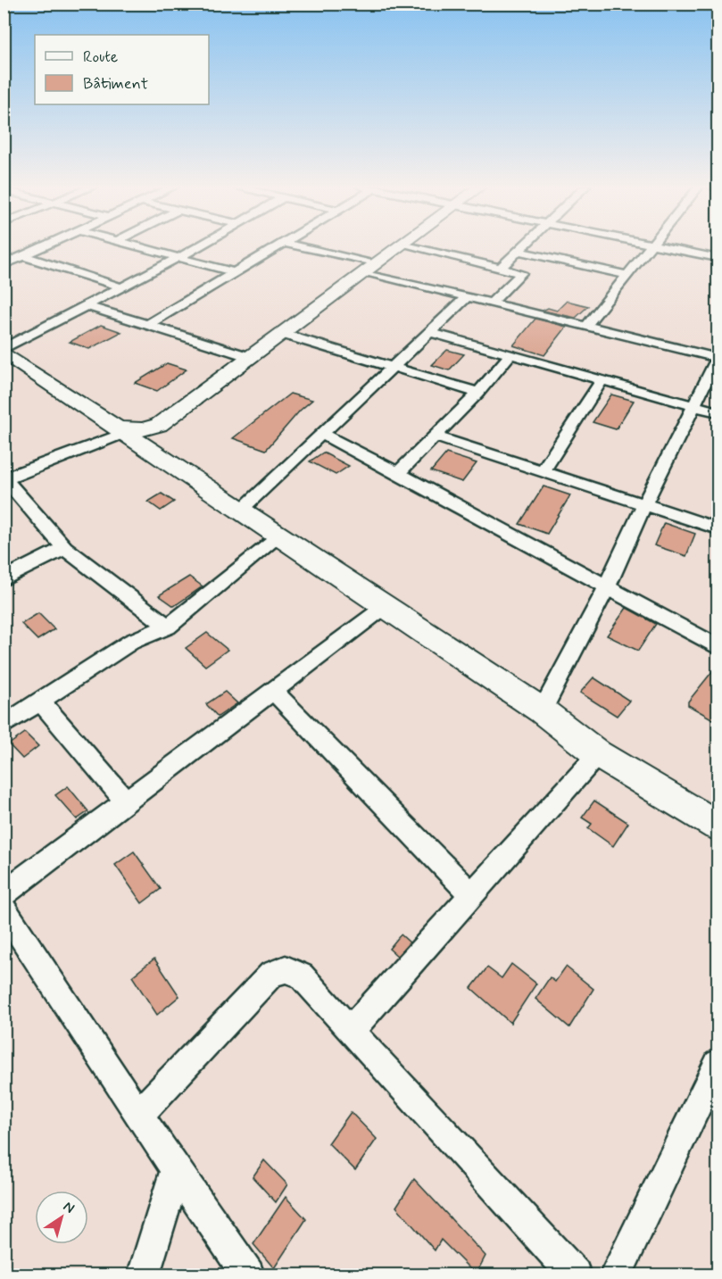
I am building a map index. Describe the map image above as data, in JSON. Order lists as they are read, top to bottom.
{
  "legend": ["Route", "Bâtiment"],
  "north": "top right"
}
